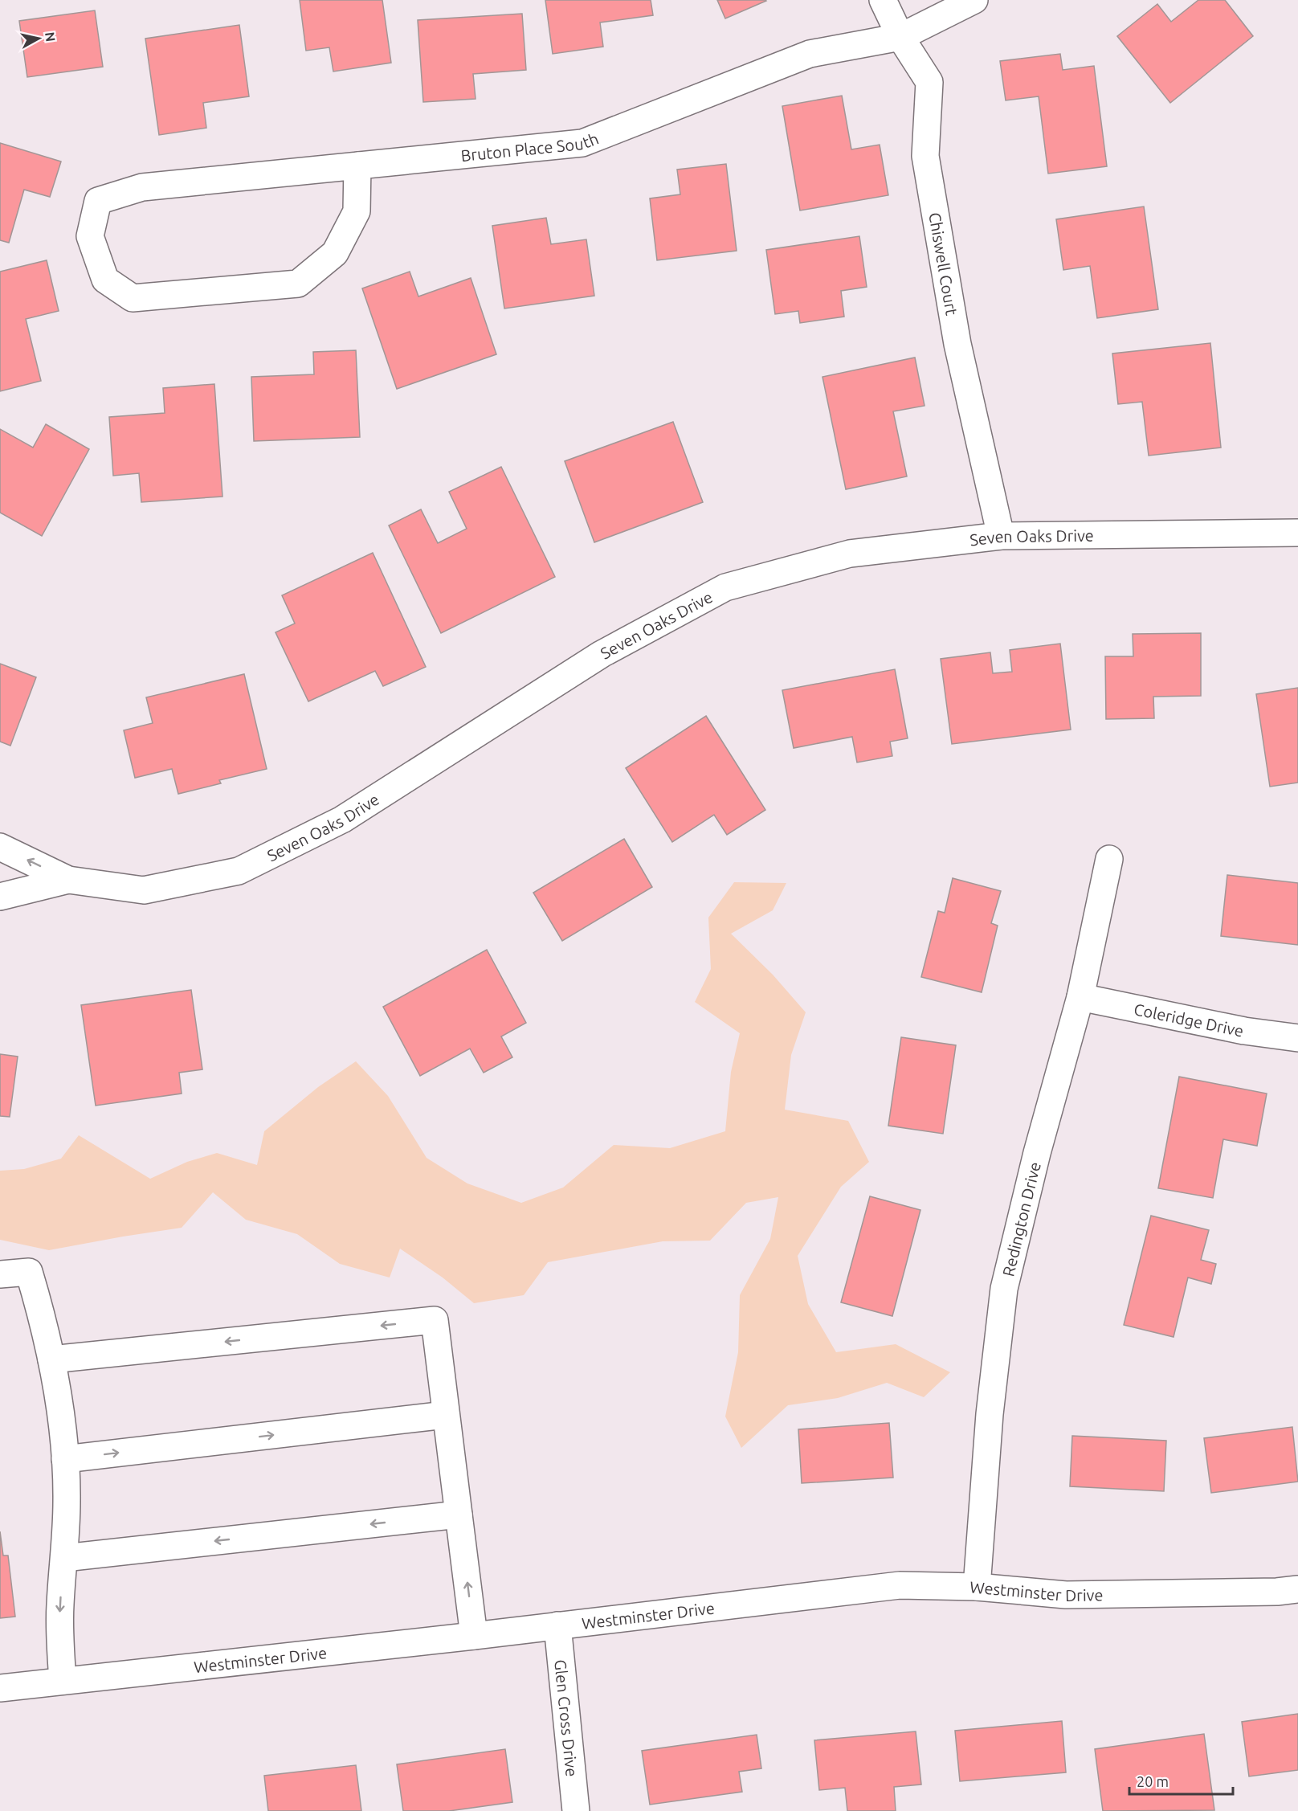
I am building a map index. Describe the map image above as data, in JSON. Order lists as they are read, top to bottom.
{
  "streets": {
    "street": [
      "Bruton Place South",
      "Chiswell Court",
      "Seven Oaks Drive",
      "Coleridge Drive",
      "Redington Drive",
      "Westminster Drive",
      "Glen Cross Drive"
    ]
  },
  "crossings": [
    ["Bruton Place South", "Chiswell Court"],
    ["Chiswell Court", "Seven Oaks Drive"],
    ["Coleridge Drive", "Redington Drive"],
    ["Redington Drive", "Westminster Drive"],
    ["Westminster Drive", "Glen Cross Drive"]
  ],
  "scale_bar": "20 m",
  "north": "right"
}
